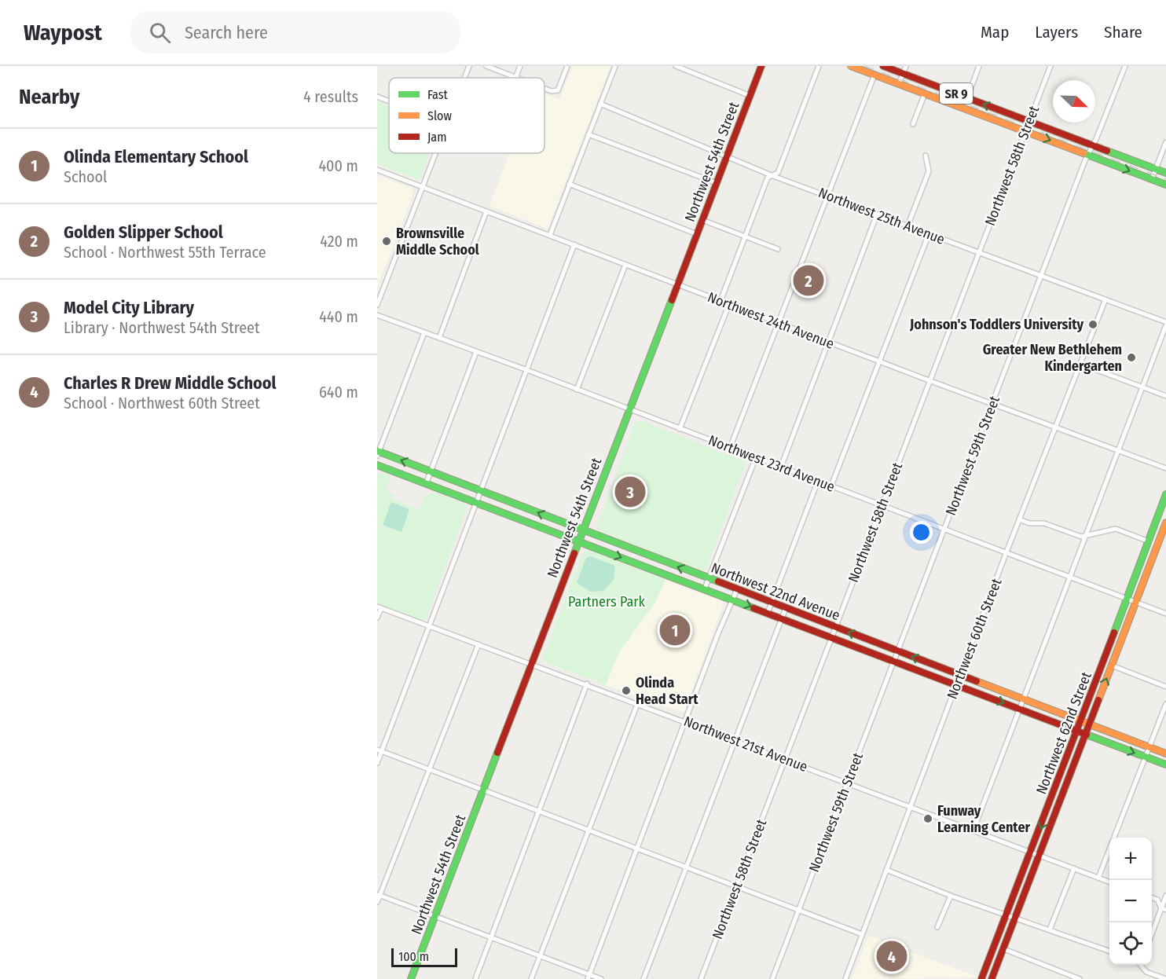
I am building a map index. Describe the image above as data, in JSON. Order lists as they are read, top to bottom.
{
  "streets": {
    "main road": [
      "SR 9",
      "Northwest 54th Street",
      "Northwest 22nd Avenue",
      "Northwest 62nd Street"
    ],
    "street": [
      "Northwest 58th Street",
      "Northwest 25th Avenue",
      "Northwest 24th Avenue",
      "Northwest 59th Street",
      "Northwest 23rd Avenue",
      "Northwest 60th Street",
      "Northwest 21st Avenue"
    ]
  },
  "crossings": [
    ["SR 9", "Northwest 58th Street"],
    ["SR 9", "Northwest 59th Street"],
    ["Northwest 54th Street", "Northwest 25th Avenue"],
    ["Northwest 54th Street", "Northwest 24th Avenue"],
    ["Northwest 54th Street", "Northwest 23rd Avenue"],
    ["Northwest 54th Street", "Northwest 22nd Avenue"],
    ["Northwest 54th Street", "Northwest 21st Avenue"],
    ["Northwest 58th Street", "Northwest 25th Avenue"],
    ["Northwest 58th Street", "Northwest 24th Avenue"],
    ["Northwest 58th Street", "Northwest 23rd Avenue"],
    ["Northwest 58th Street", "Northwest 22nd Avenue"],
    ["Northwest 58th Street", "Northwest 21st Avenue"],
    ["Northwest 25th Avenue", "Northwest 59th Street"],
    ["Northwest 25th Avenue", "Northwest 60th Street"],
    ["Northwest 24th Avenue", "Northwest 59th Street"],
    ["Northwest 24th Avenue", "Northwest 60th Street"],
    ["Northwest 59th Street", "Northwest 23rd Avenue"],
    ["Northwest 59th Street", "Northwest 22nd Avenue"],
    ["Northwest 59th Street", "Northwest 21st Avenue"],
    ["Northwest 23rd Avenue", "Northwest 60th Street"],
    ["Northwest 23rd Avenue", "Northwest 62nd Street"],
    ["Northwest 22nd Avenue", "Northwest 60th Street"],
    ["Northwest 22nd Avenue", "Northwest 62nd Street"],
    ["Northwest 60th Street", "Northwest 21st Avenue"],
    ["Northwest 62nd Street", "Northwest 21st Avenue"]
  ],
  "parks": ["Partners Park"],
  "places": [
    "Brownsville Middle School",
    "Johnson's Toddlers University",
    "Greater New Bethlehem Kindergarten",
    "Olinda Head Start",
    "Funway Learning Center"
  ],
  "legend": ["Fast", "Slow", "Jam"],
  "scale_bar": "100 m",
  "north": "bottom right",
  "page": {
    "header": "Waypost",
    "search": "Search here",
    "nav": ["Map", "Layers", "Share"],
    "heading": ["Nearby", "4 results"],
    "list": [
      {
        "mark": "1",
        "name": "Olinda Elementary School",
        "note": "School",
        "value": "400 m"
      },
      {
        "mark": "2",
        "name": "Golden Slipper School",
        "note": "School · Northwest 55th Terrace",
        "value": "420 m"
      },
      {
        "mark": "3",
        "name": "Model City Library",
        "note": "Library · Northwest 54th Street",
        "value": "440 m"
      },
      {
        "mark": "4",
        "name": "Charles R Drew Middle School",
        "note": "School · Northwest 60th Street",
        "value": "640 m"
      }
    ],
    "pins": [
      "2",
      "3",
      "1",
      "4"
    ],
    "map_buttons": ["+", "−"],
    "scale": "100 m"
  }
}
